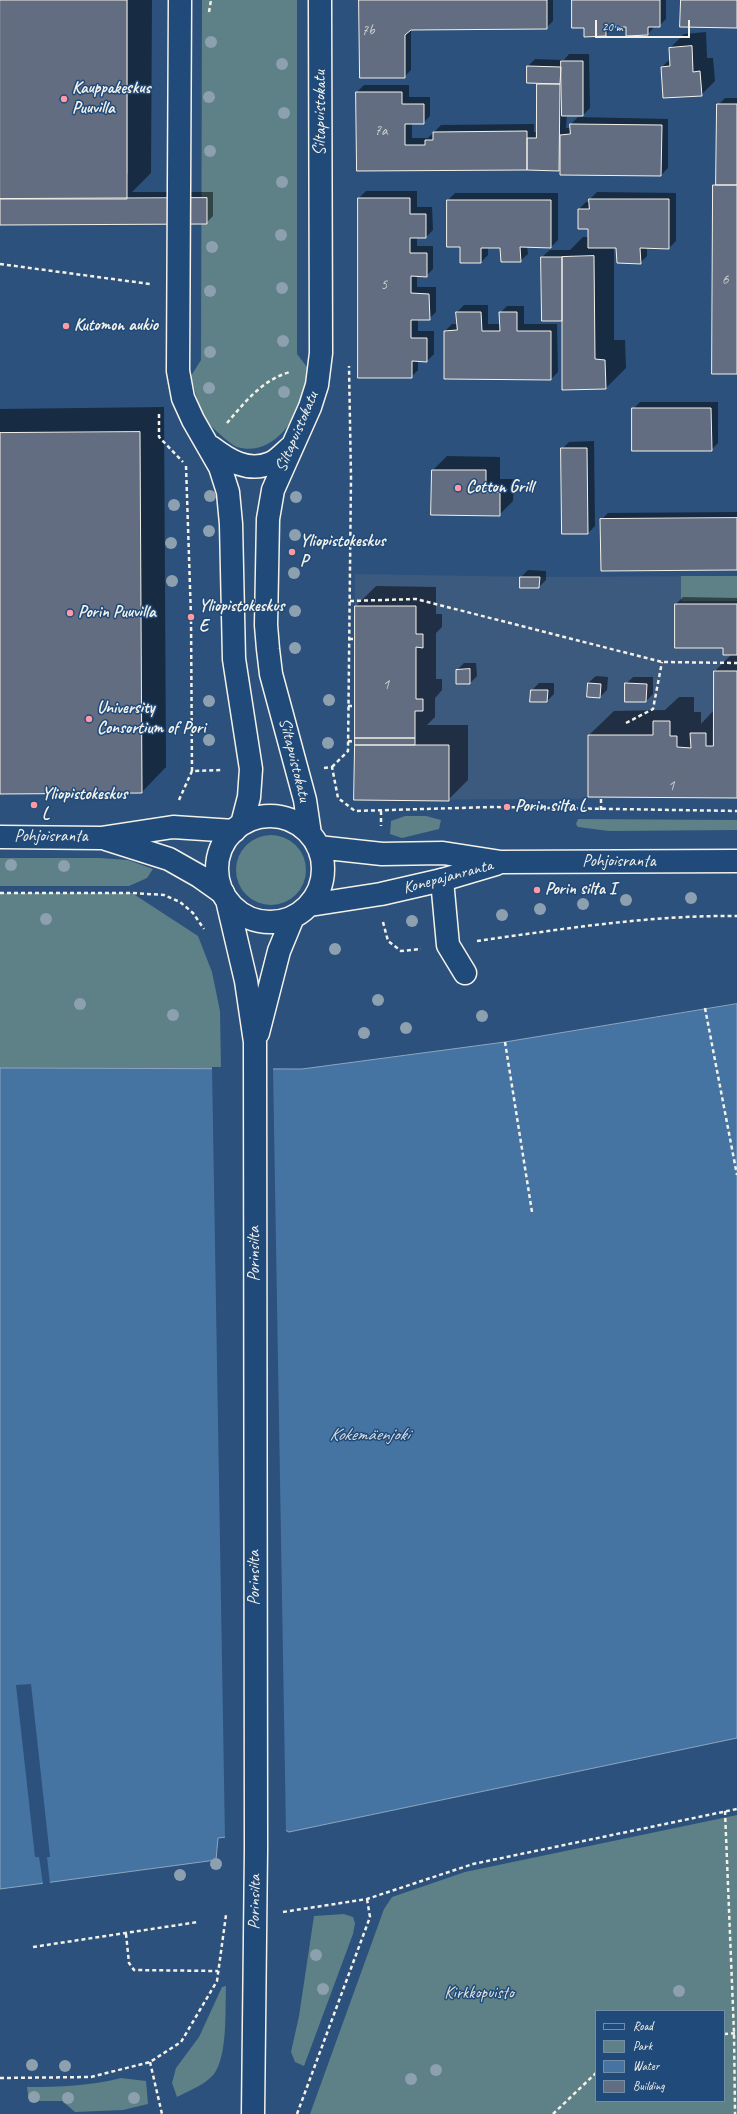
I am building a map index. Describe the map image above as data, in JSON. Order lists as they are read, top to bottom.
{
  "streets": {
    "main road": [
      "Siltapuistokatu",
      "Pohjoisranta",
      "Konepajanranta",
      "Porinsilta"
    ]
  },
  "crossings": [
    ["Siltapuistokatu", "Pohjoisranta"],
    ["Siltapuistokatu", "Konepajanranta"],
    ["Siltapuistokatu", "Porinsilta"],
    ["Pohjoisranta", "Konepajanranta"],
    ["Pohjoisranta", "Porinsilta"],
    ["Konepajanranta", "Porinsilta"]
  ],
  "water": ["Kokemäenjoki"],
  "parks": ["Kirkkopuisto"],
  "places": [
    "Kauppakeskus Puuvilla",
    "Kutomon aukio",
    "Cotton Grill",
    "Yliopistokeskus P",
    "Porin Puuvilla",
    "Yliopistokeskus E",
    "University Consortium of Pori",
    "Yliopistokeskus L",
    "Porin silta L",
    "Porin silta I"
  ],
  "house_numbers": [
    "7b",
    "7a",
    "6",
    "5",
    "1",
    "1"
  ],
  "legend": [
    "Road",
    "Park",
    "Water",
    "Building"
  ],
  "scale_bar": "20 m"
}
